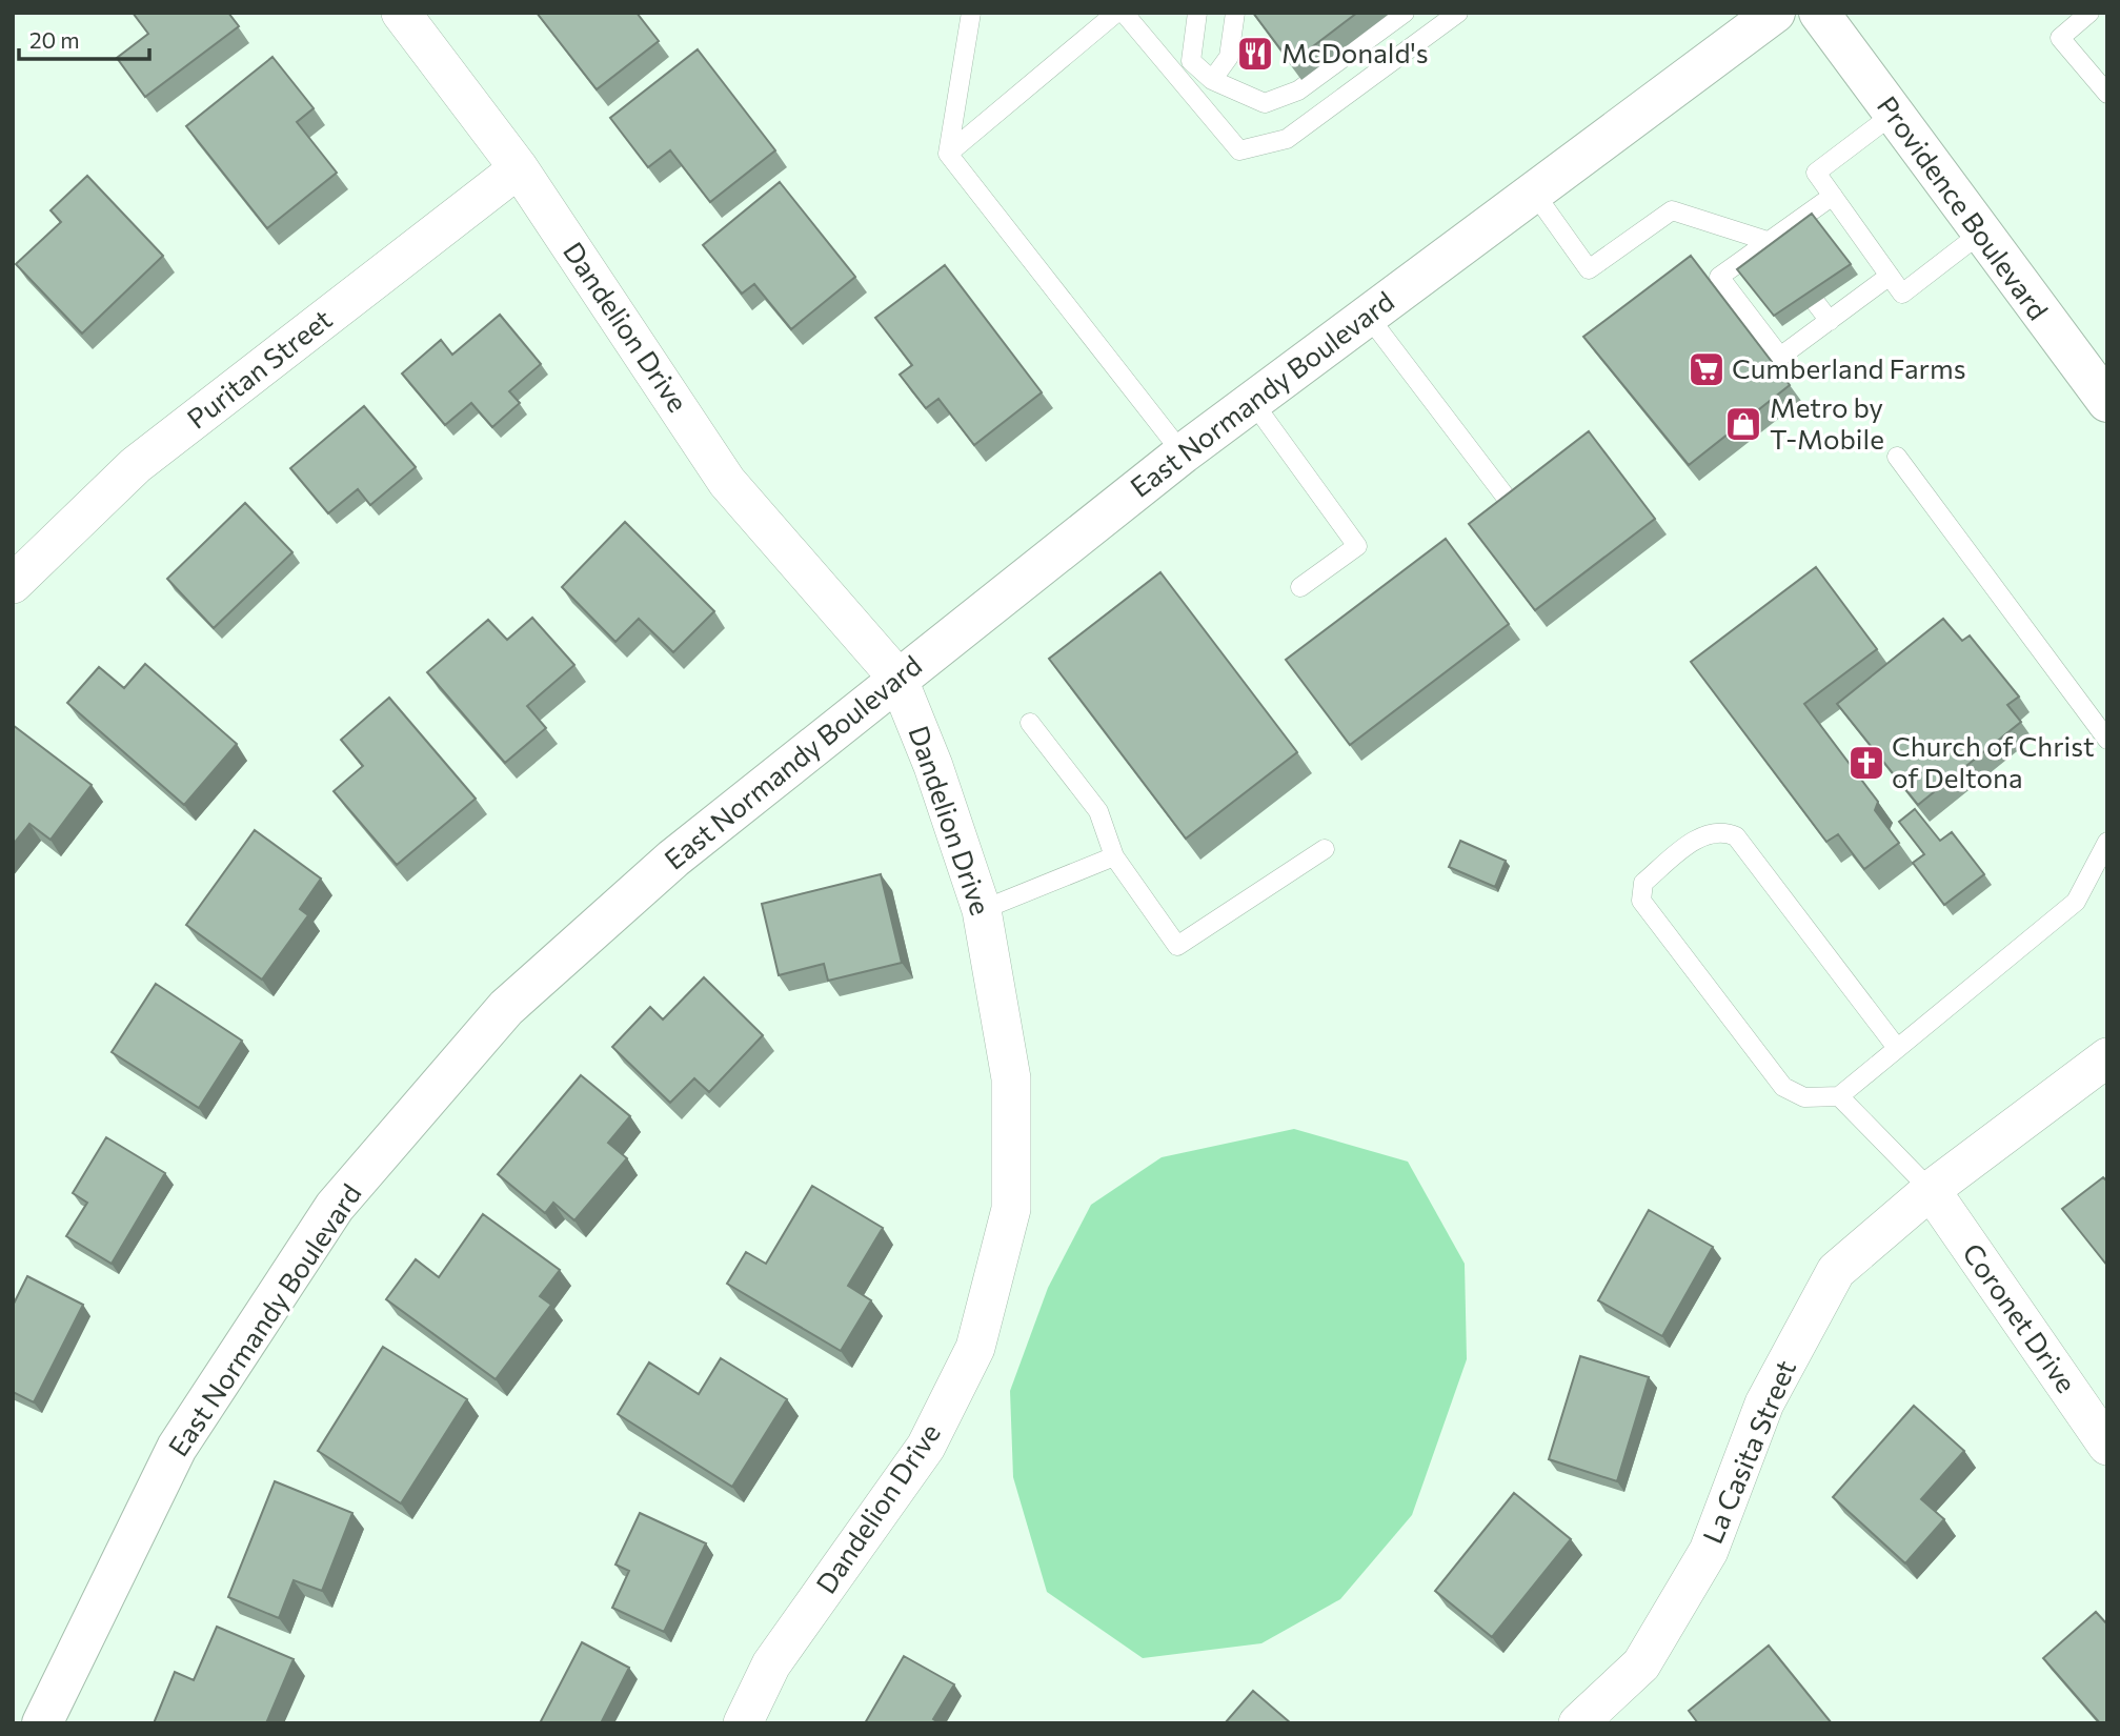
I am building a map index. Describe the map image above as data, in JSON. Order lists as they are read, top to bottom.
{
  "streets": {
    "street": [
      "Providence Boulevard",
      "Dandelion Drive",
      "Puritan Street",
      "East Normandy Boulevard",
      "Coronet Drive",
      "La Casita Street"
    ]
  },
  "crossings": [
    ["Dandelion Drive", "Puritan Street"],
    ["Dandelion Drive", "East Normandy Boulevard"],
    ["Coronet Drive", "La Casita Street"]
  ],
  "places": {
    "restaurant": ["McDonald's"],
    "supermarket": ["Cumberland Farms"],
    "shop": ["Metro by T-Mobile"],
    "church": ["Church of Christ of Deltona"]
  },
  "scale_bar": "20 m"
}
